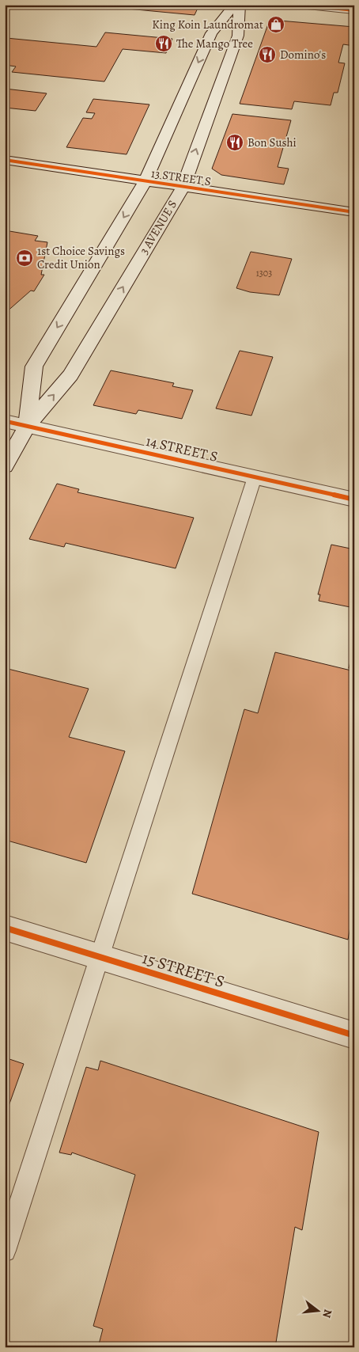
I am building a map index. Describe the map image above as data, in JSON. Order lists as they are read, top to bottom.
{
  "streets": {
    "main road": [
      "13 STREET S",
      "3 AVENUE S",
      "14 STREET S",
      "15 STREET S"
    ]
  },
  "crossings": [
    ["13 STREET S", "3 AVENUE S"],
    ["3 AVENUE S", "14 STREET S"]
  ],
  "places": {
    "shop": ["King Koin Laundromat"],
    "restaurant": ["The Mango Tree", "Domino's", "Bon Sushi"],
    "bank": ["1st Choice Savings Credit Union"]
  },
  "house_numbers": ["1303"],
  "north": "right"
}
